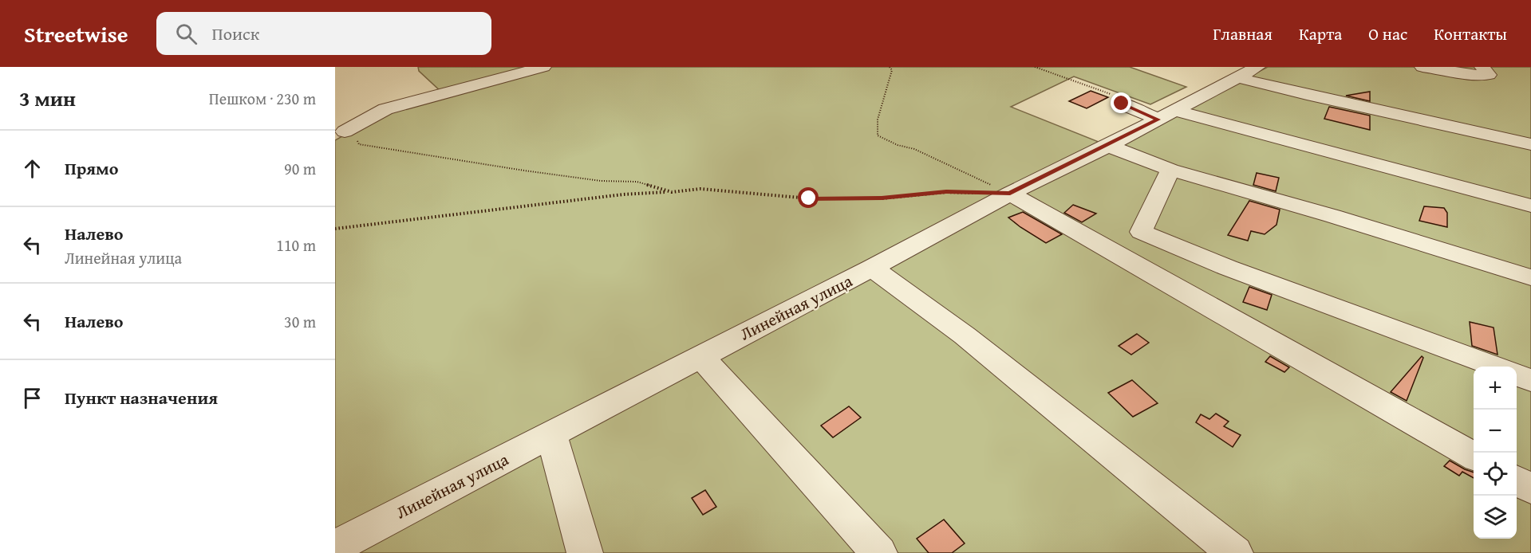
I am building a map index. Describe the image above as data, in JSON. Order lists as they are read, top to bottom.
{
  "streets": {
    "street": ["Линейная улица"]
  },
  "page": {
    "header": "Streetwise",
    "search": "Поиск",
    "nav": [
      "Главная",
      "Карта",
      "О нас",
      "Контакты"
    ],
    "heading": ["3 мин", "Пешком · 230 m"],
    "list": [
      ["Прямо", "90 m"],
      ["Налево", "Линейная улица", "110 m"],
      ["Налево", "30 m"],
      "Пункт назначения"
    ],
    "map_buttons": ["+", "−"]
  }
}
